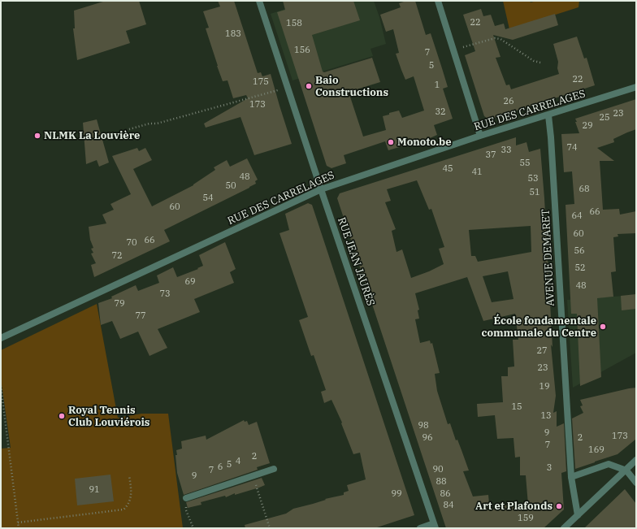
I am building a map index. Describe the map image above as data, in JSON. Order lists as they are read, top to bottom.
{
  "streets": {
    "street": ["RUE DES CARRELAGES", "AVENUE DEMARET", "RUE JEAN JAURÈS"]
  },
  "crossings": [
    ["RUE DES CARRELAGES", "AVENUE DEMARET"],
    ["RUE DES CARRELAGES", "RUE JEAN JAURÈS"]
  ],
  "places": [
    "Baio Constructions",
    "NLMK La Louvière",
    "Monoto.be",
    "École fondamentale communale du Centre",
    "Royal Tennis Club Louviérois",
    "Art et Plafonds"
  ],
  "house_numbers": [
    "22",
    "158",
    "183",
    "156",
    "7",
    "5",
    "22",
    "175",
    "1",
    "26",
    "173",
    "32",
    "23",
    "25",
    "29",
    "74",
    "33",
    "37",
    "55",
    "45",
    "41",
    "48",
    "53",
    "50",
    "68",
    "51",
    "54",
    "60",
    "66",
    "64",
    "60",
    "66",
    "70",
    "56",
    "72",
    "52",
    "69",
    "48",
    "73",
    "79",
    "77",
    "27",
    "23",
    "19",
    "15",
    "13",
    "98",
    "9",
    "173",
    "96",
    "2",
    "7",
    "169",
    "2",
    "4",
    "5",
    "6",
    "3",
    "90",
    "7",
    "9",
    "88",
    "91",
    "99",
    "86",
    "84",
    "159"
  ]
}
